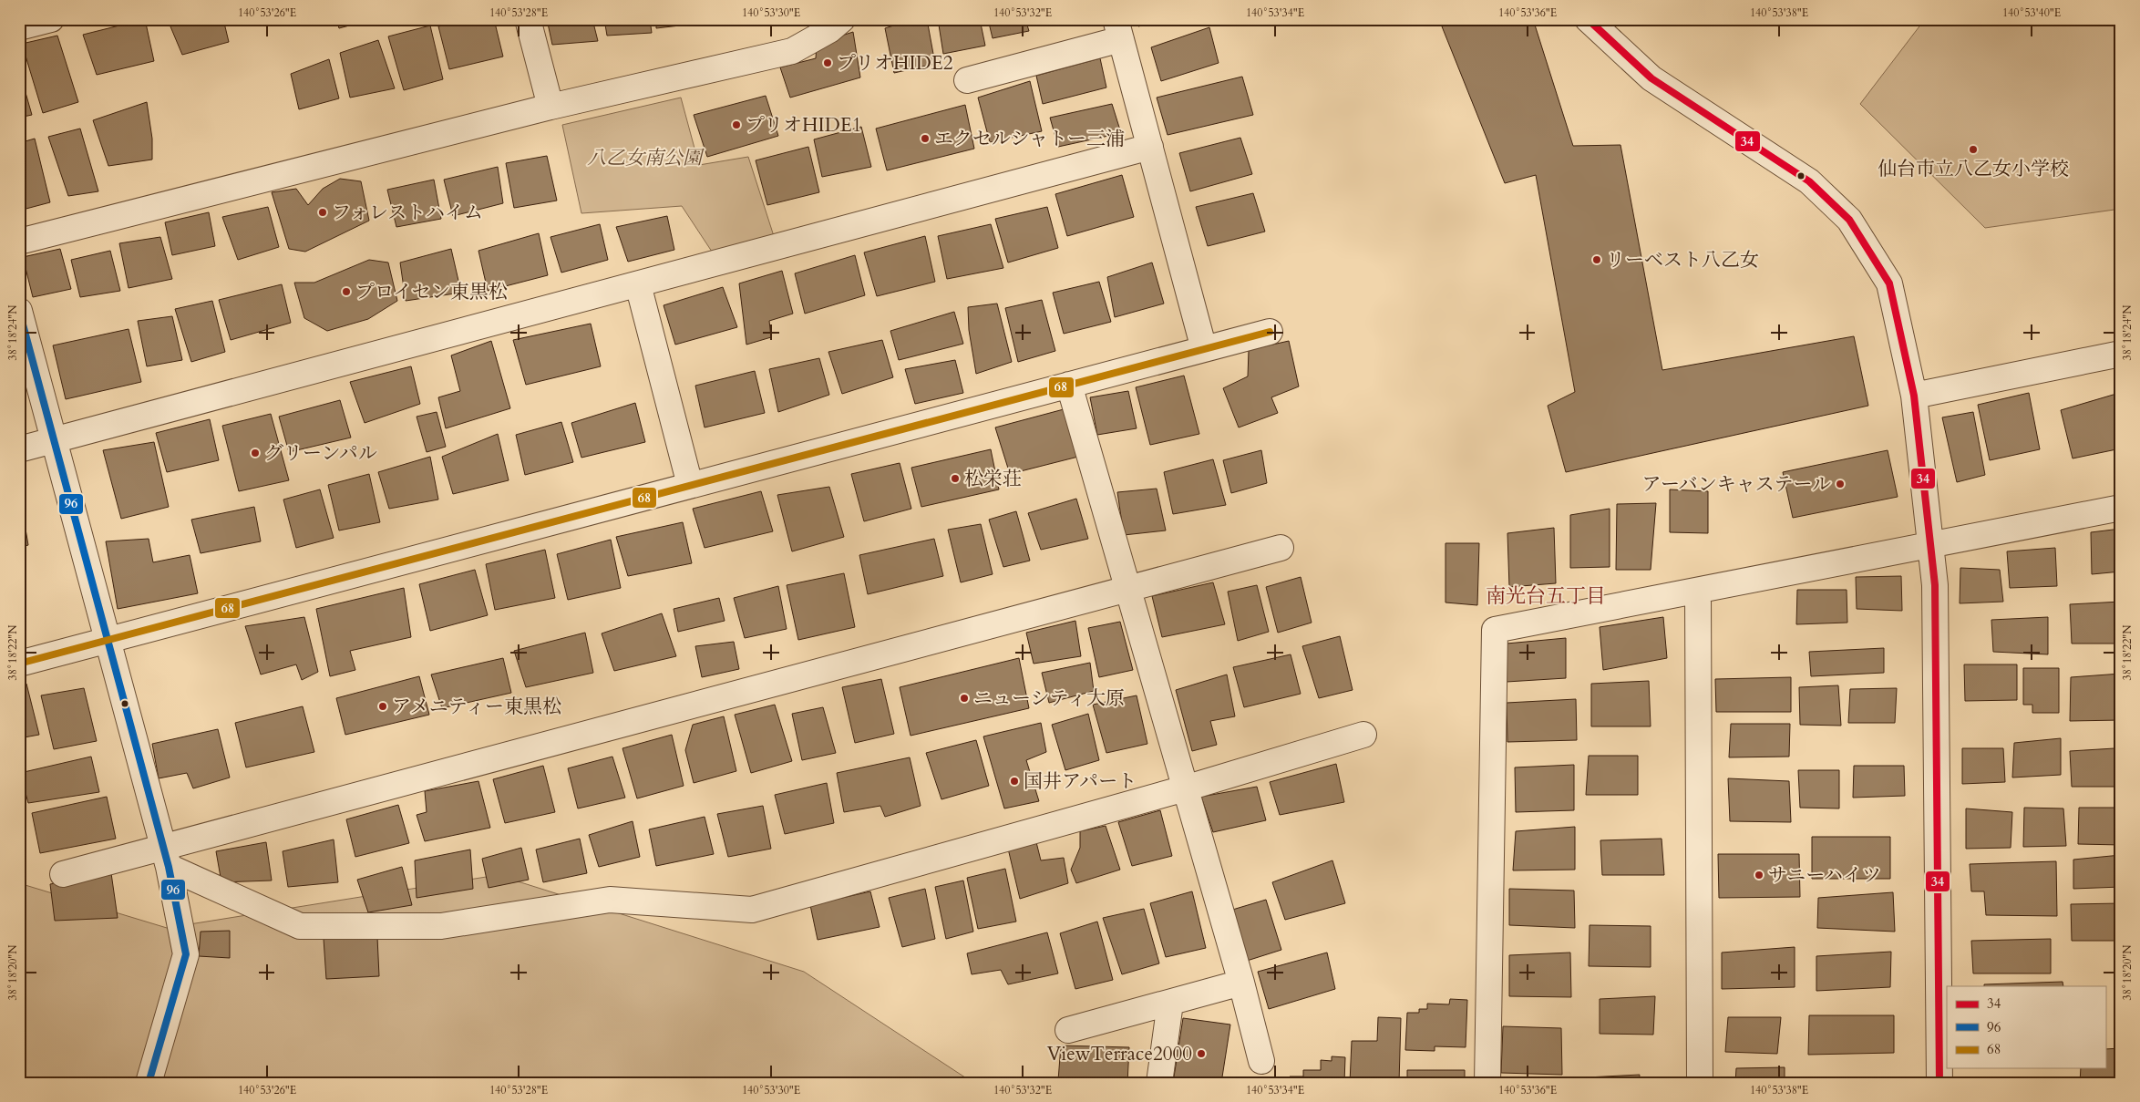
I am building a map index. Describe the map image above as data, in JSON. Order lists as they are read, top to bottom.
{
  "districts": ["南光台五丁目"],
  "parks": ["八乙女南公園"],
  "places": [
    "プリオHIDE2",
    "プリオHIDE1",
    "エクセルシャトー三浦",
    "仙台市立八乙女小学校",
    "フォレストハイム",
    "リーベスト八乙女",
    "プロイセン東黒松",
    "グリーンパル",
    "松栄荘",
    "アーバンキャステール",
    "ニューシティ大原",
    "アメニティー東黒松",
    "国井アパート",
    "サニーハイツ",
    "ViewTerrace2000"
  ],
  "lines": ["transit line 34", "transit line 96", "transit line 68"],
  "legend": ["34", "96", "68"],
  "coordinates": [
    "140°53'26\"E",
    "140°53'28\"E",
    "140°53'30\"E",
    "140°53'32\"E",
    "140°53'34\"E",
    "140°53'36\"E",
    "140°53'38\"E",
    "140°53'40\"E",
    "38°18'24\"N",
    "38°18'22\"N",
    "38°18'20\"N"
  ]
}
